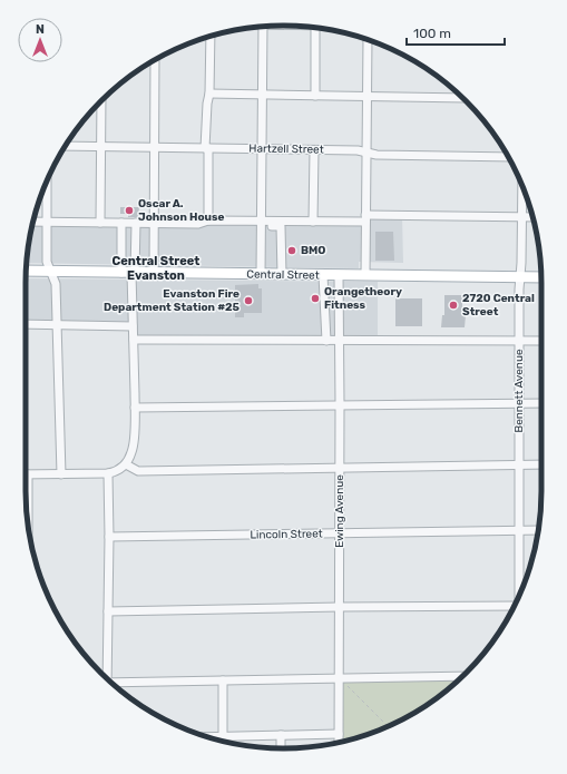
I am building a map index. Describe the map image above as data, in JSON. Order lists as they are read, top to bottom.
{
  "streets": {
    "main road": ["Central Street"],
    "street": [
      "Hartzell Street",
      "Bennett Avenue",
      "Ewing Avenue",
      "Lincoln Street"
    ]
  },
  "crossings": [
    ["Central Street", "Bennett Avenue"],
    ["Central Street", "Ewing Avenue"],
    ["Bennett Avenue", "Lincoln Street"],
    ["Ewing Avenue", "Lincoln Street"]
  ],
  "districts": ["Central Street Evanston"],
  "places": [
    "Oscar A. Johnson House",
    "BMO",
    "Orangetheory Fitness",
    "Evanston Fire Department Station #25",
    "2720 Central Street"
  ],
  "scale_bar": "100 m",
  "north": "top"
}
